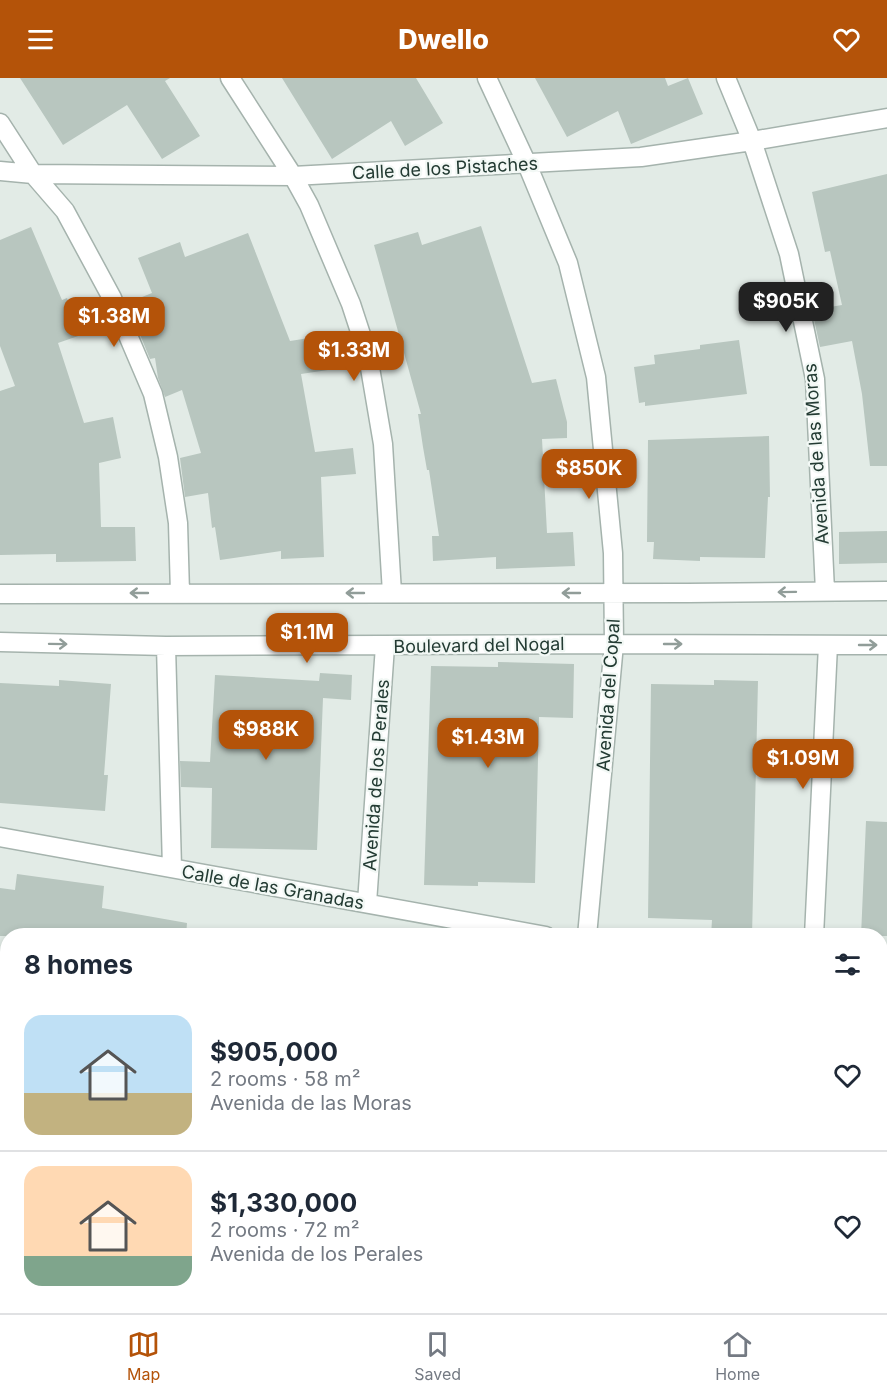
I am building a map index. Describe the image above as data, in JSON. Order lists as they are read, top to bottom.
{
  "streets": {
    "street": [
      "Calle de los Pistaches",
      "Avenida de las Moras",
      "Boulevard del Nogal",
      "Avenida del Copal",
      "Avenida de los Perales",
      "Calle de las Granadas"
    ]
  },
  "crossings": [
    ["Calle de los Pistaches", "Avenida de las Moras"],
    ["Calle de los Pistaches", "Avenida del Copal"],
    ["Boulevard del Nogal", "Avenida del Copal"],
    ["Boulevard del Nogal", "Avenida de los Perales"],
    ["Avenida de los Perales", "Calle de las Granadas"]
  ],
  "page": {
    "header": "Dwello",
    "price": [
      "$905K",
      "$1.38M",
      "$1.33M",
      "$850K",
      "$1.1M",
      "$988K",
      "$1.43M",
      "$1.09M"
    ],
    "heading": "8 homes",
    "list": [
      {
        "name": "$905,000",
        "note": "2 rooms · 58 m² · Avenida de las Moras"
      },
      {
        "name": "$1,330,000",
        "note": "2 rooms · 72 m² · Avenida de los Perales"
      }
    ],
    "tabs": ["Map", "Saved", "Home"]
  }
}
